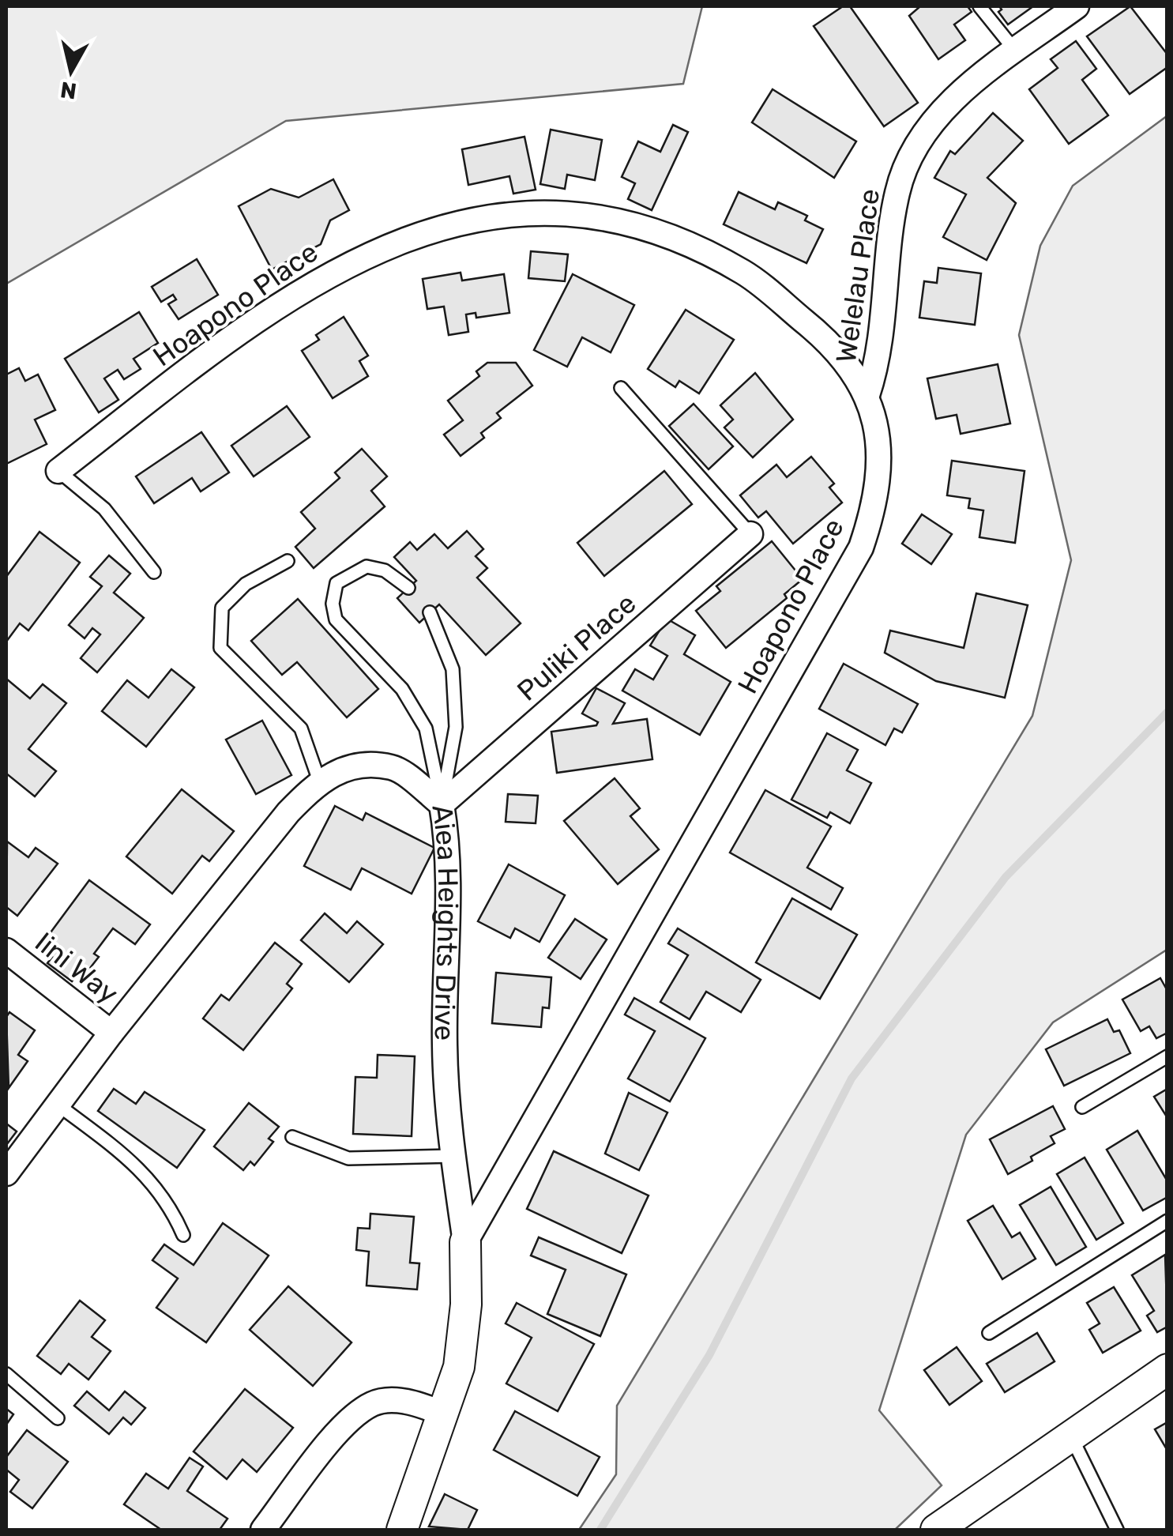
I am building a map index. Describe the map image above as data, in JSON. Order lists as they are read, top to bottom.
{
  "streets": {
    "street": [
      "Welelau Place",
      "Hoapono Place",
      "Puliki Place",
      "Aiea Heights Drive",
      "Iini Way"
    ]
  },
  "crossings": [
    ["Welelau Place", "Hoapono Place"],
    ["Hoapono Place", "Aiea Heights Drive"],
    ["Puliki Place", "Aiea Heights Drive"],
    ["Aiea Heights Drive", "Iini Way"]
  ],
  "north": "bottom"
}
